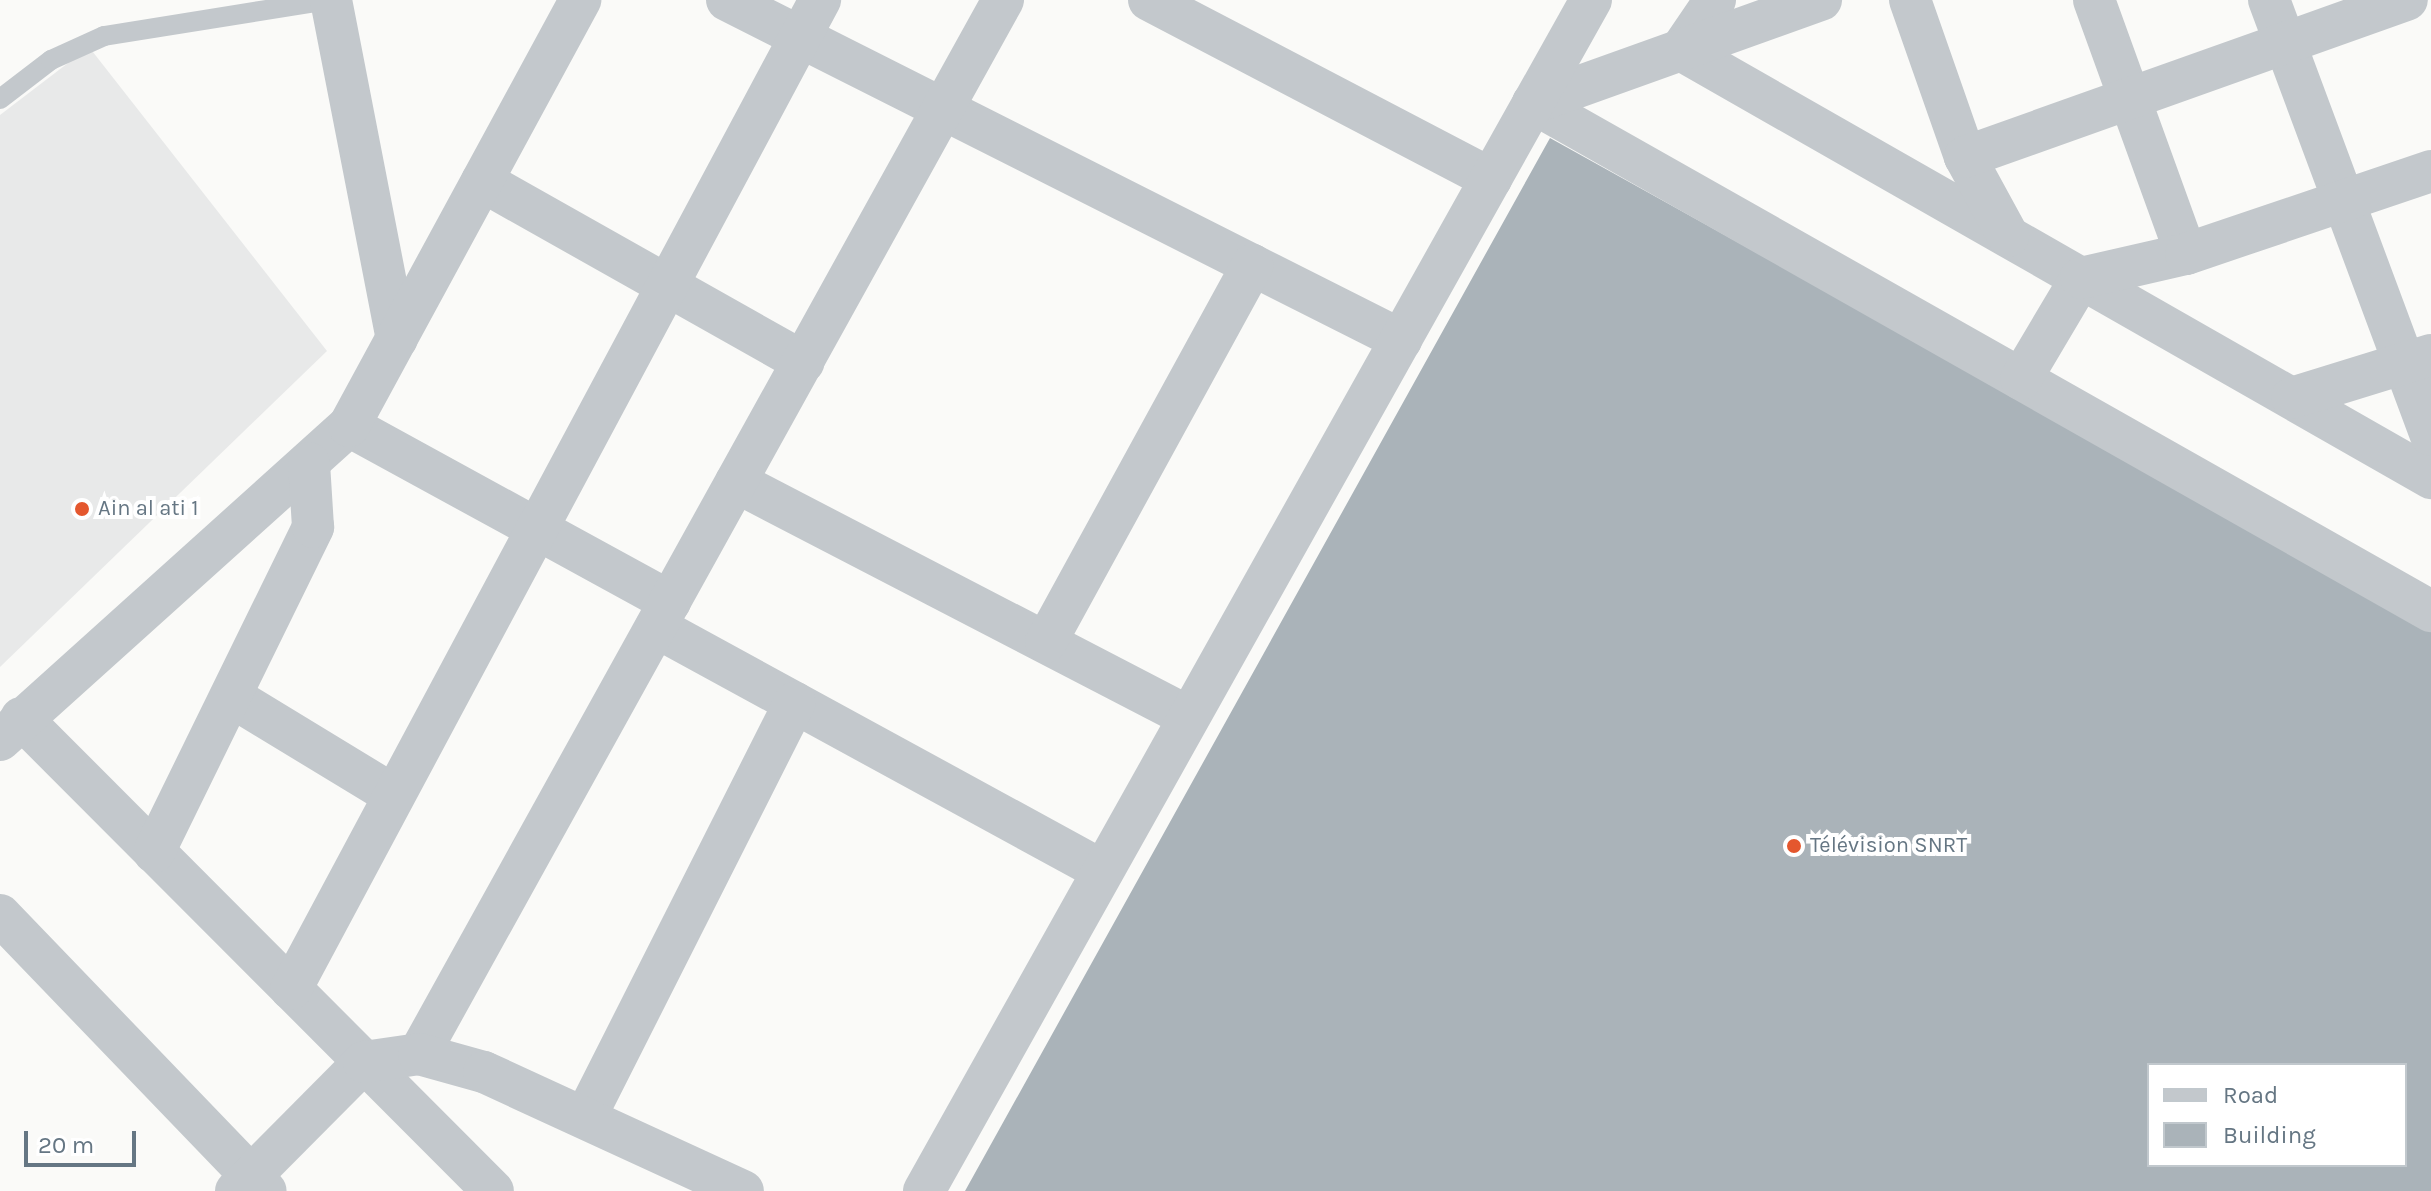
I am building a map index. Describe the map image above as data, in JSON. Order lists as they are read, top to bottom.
{
  "places": ["Ain al ati 1", "Télévision SNRT"],
  "legend": ["Road", "Building"],
  "scale_bar": "20 m"
}
